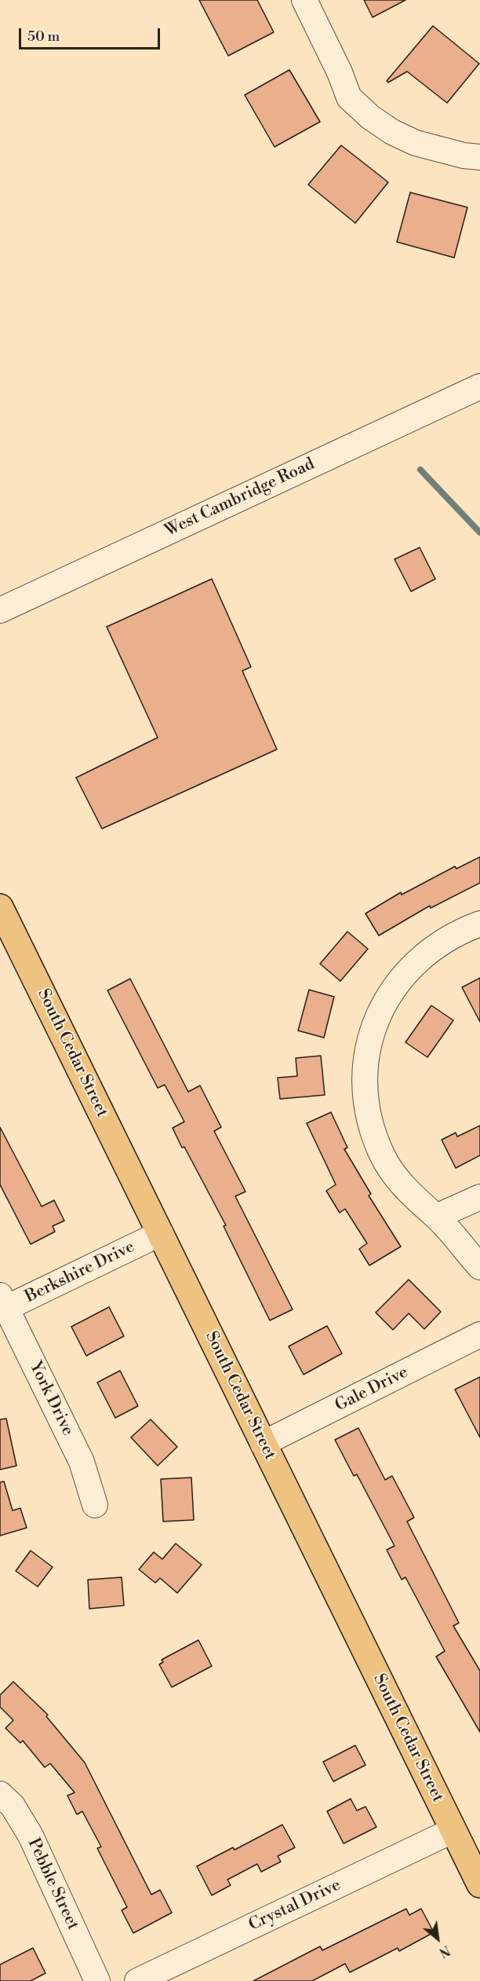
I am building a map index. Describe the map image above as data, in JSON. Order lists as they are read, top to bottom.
{
  "streets": {
    "main road": ["South Cedar Street"],
    "street": [
      "West Cambridge Road",
      "Berkshire Drive",
      "Gale Drive",
      "York Drive",
      "Pebble Street",
      "Crystal Drive"
    ]
  },
  "crossings": [
    ["South Cedar Street", "Berkshire Drive"],
    ["South Cedar Street", "Gale Drive"],
    ["South Cedar Street", "Crystal Drive"],
    ["Berkshire Drive", "York Drive"]
  ],
  "scale_bar": "50 m",
  "north": "bottom right"
}
